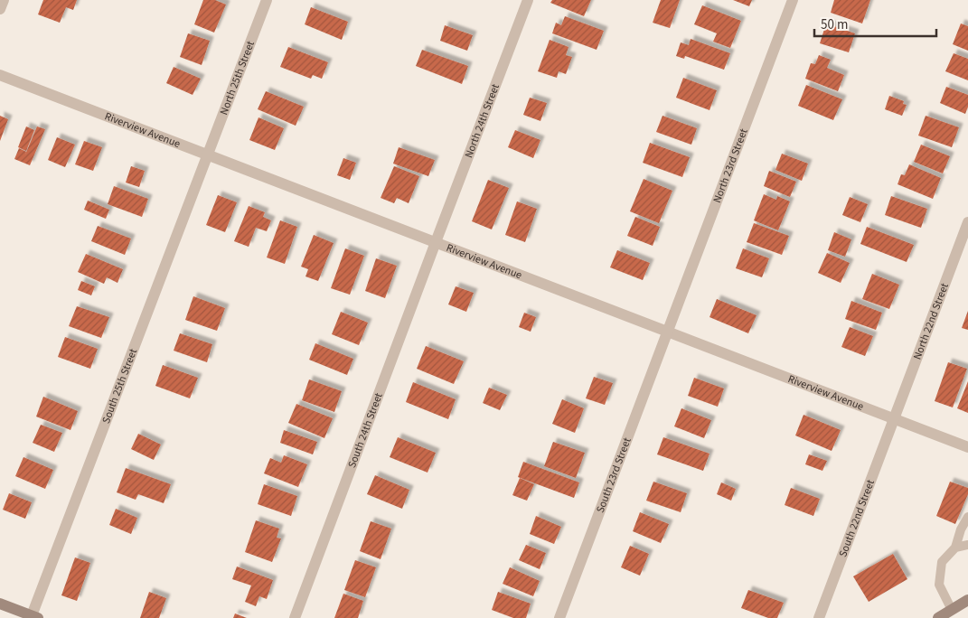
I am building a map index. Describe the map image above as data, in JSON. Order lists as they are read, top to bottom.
{
  "streets": {
    "street": [
      "North 25th Street",
      "North 24th Street",
      "Riverview Avenue",
      "North 23rd Street",
      "North 22nd Street",
      "South 25th Street",
      "South 24th Street",
      "South 23rd Street",
      "South 22nd Street"
    ]
  },
  "crossings": [
    ["North 25th Street", "Riverview Avenue"],
    ["North 25th Street", "South 25th Street"],
    ["North 24th Street", "Riverview Avenue"],
    ["North 24th Street", "South 24th Street"],
    ["Riverview Avenue", "North 23rd Street"],
    ["Riverview Avenue", "North 22nd Street"],
    ["Riverview Avenue", "South 25th Street"],
    ["Riverview Avenue", "South 24th Street"],
    ["Riverview Avenue", "South 23rd Street"],
    ["Riverview Avenue", "South 22nd Street"],
    ["North 23rd Street", "South 23rd Street"],
    ["North 22nd Street", "South 22nd Street"]
  ],
  "scale_bar": "50 m"
}
